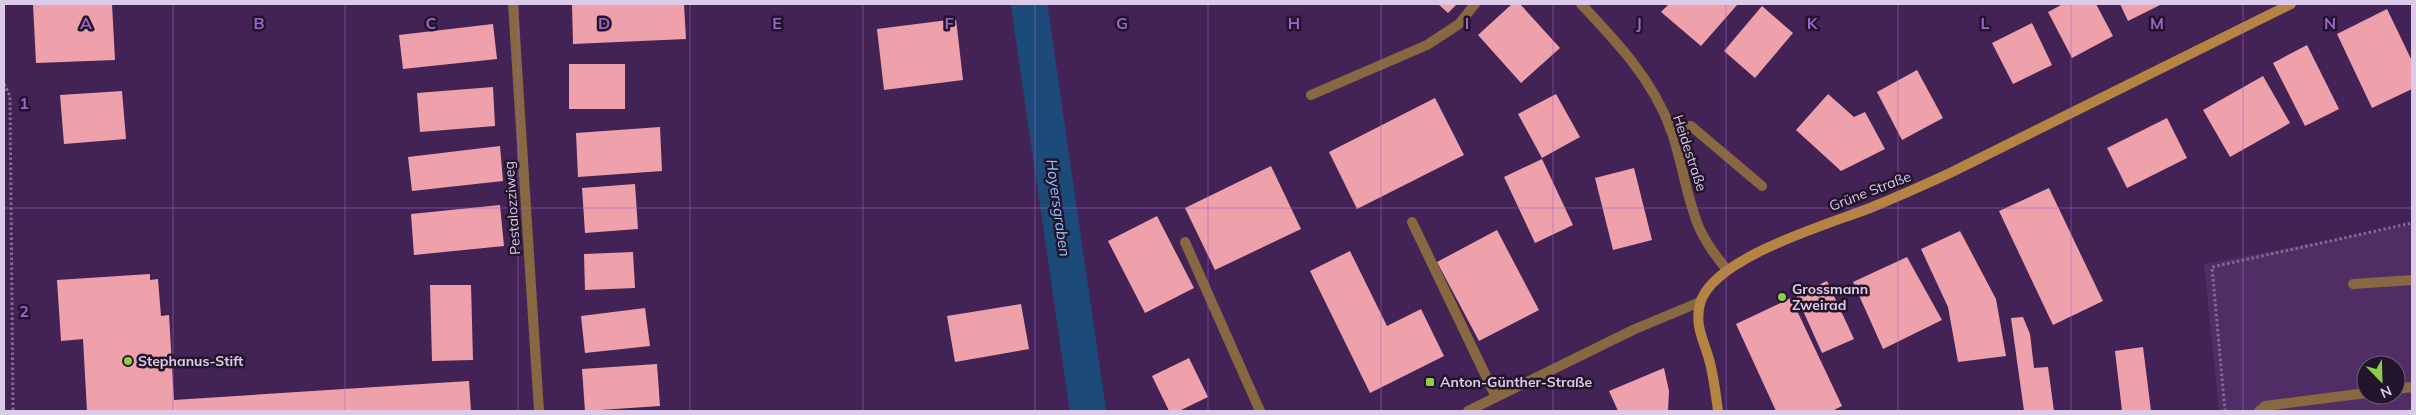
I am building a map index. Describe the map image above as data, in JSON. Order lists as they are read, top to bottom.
{
  "streets": {
    "main road": ["Grüne Straße"],
    "street": ["Heidestraße", "Pestalozziweg"]
  },
  "crossings": [
    ["Heidestraße", "Grüne Straße"]
  ],
  "water": ["Hoyersgraben"],
  "places": {
    "other": ["Grossmann Zweirad", "Stephanus-Stift"],
    "transit": ["Anton-Günther-Straße"]
  },
  "north": "bottom right",
  "grid": {
    "columns": [
      "A",
      "B",
      "C",
      "D",
      "E",
      "F",
      "G",
      "H",
      "I",
      "J",
      "K",
      "L",
      "M",
      "N"
    ],
    "rows": ["1", "2"]
  }
}
